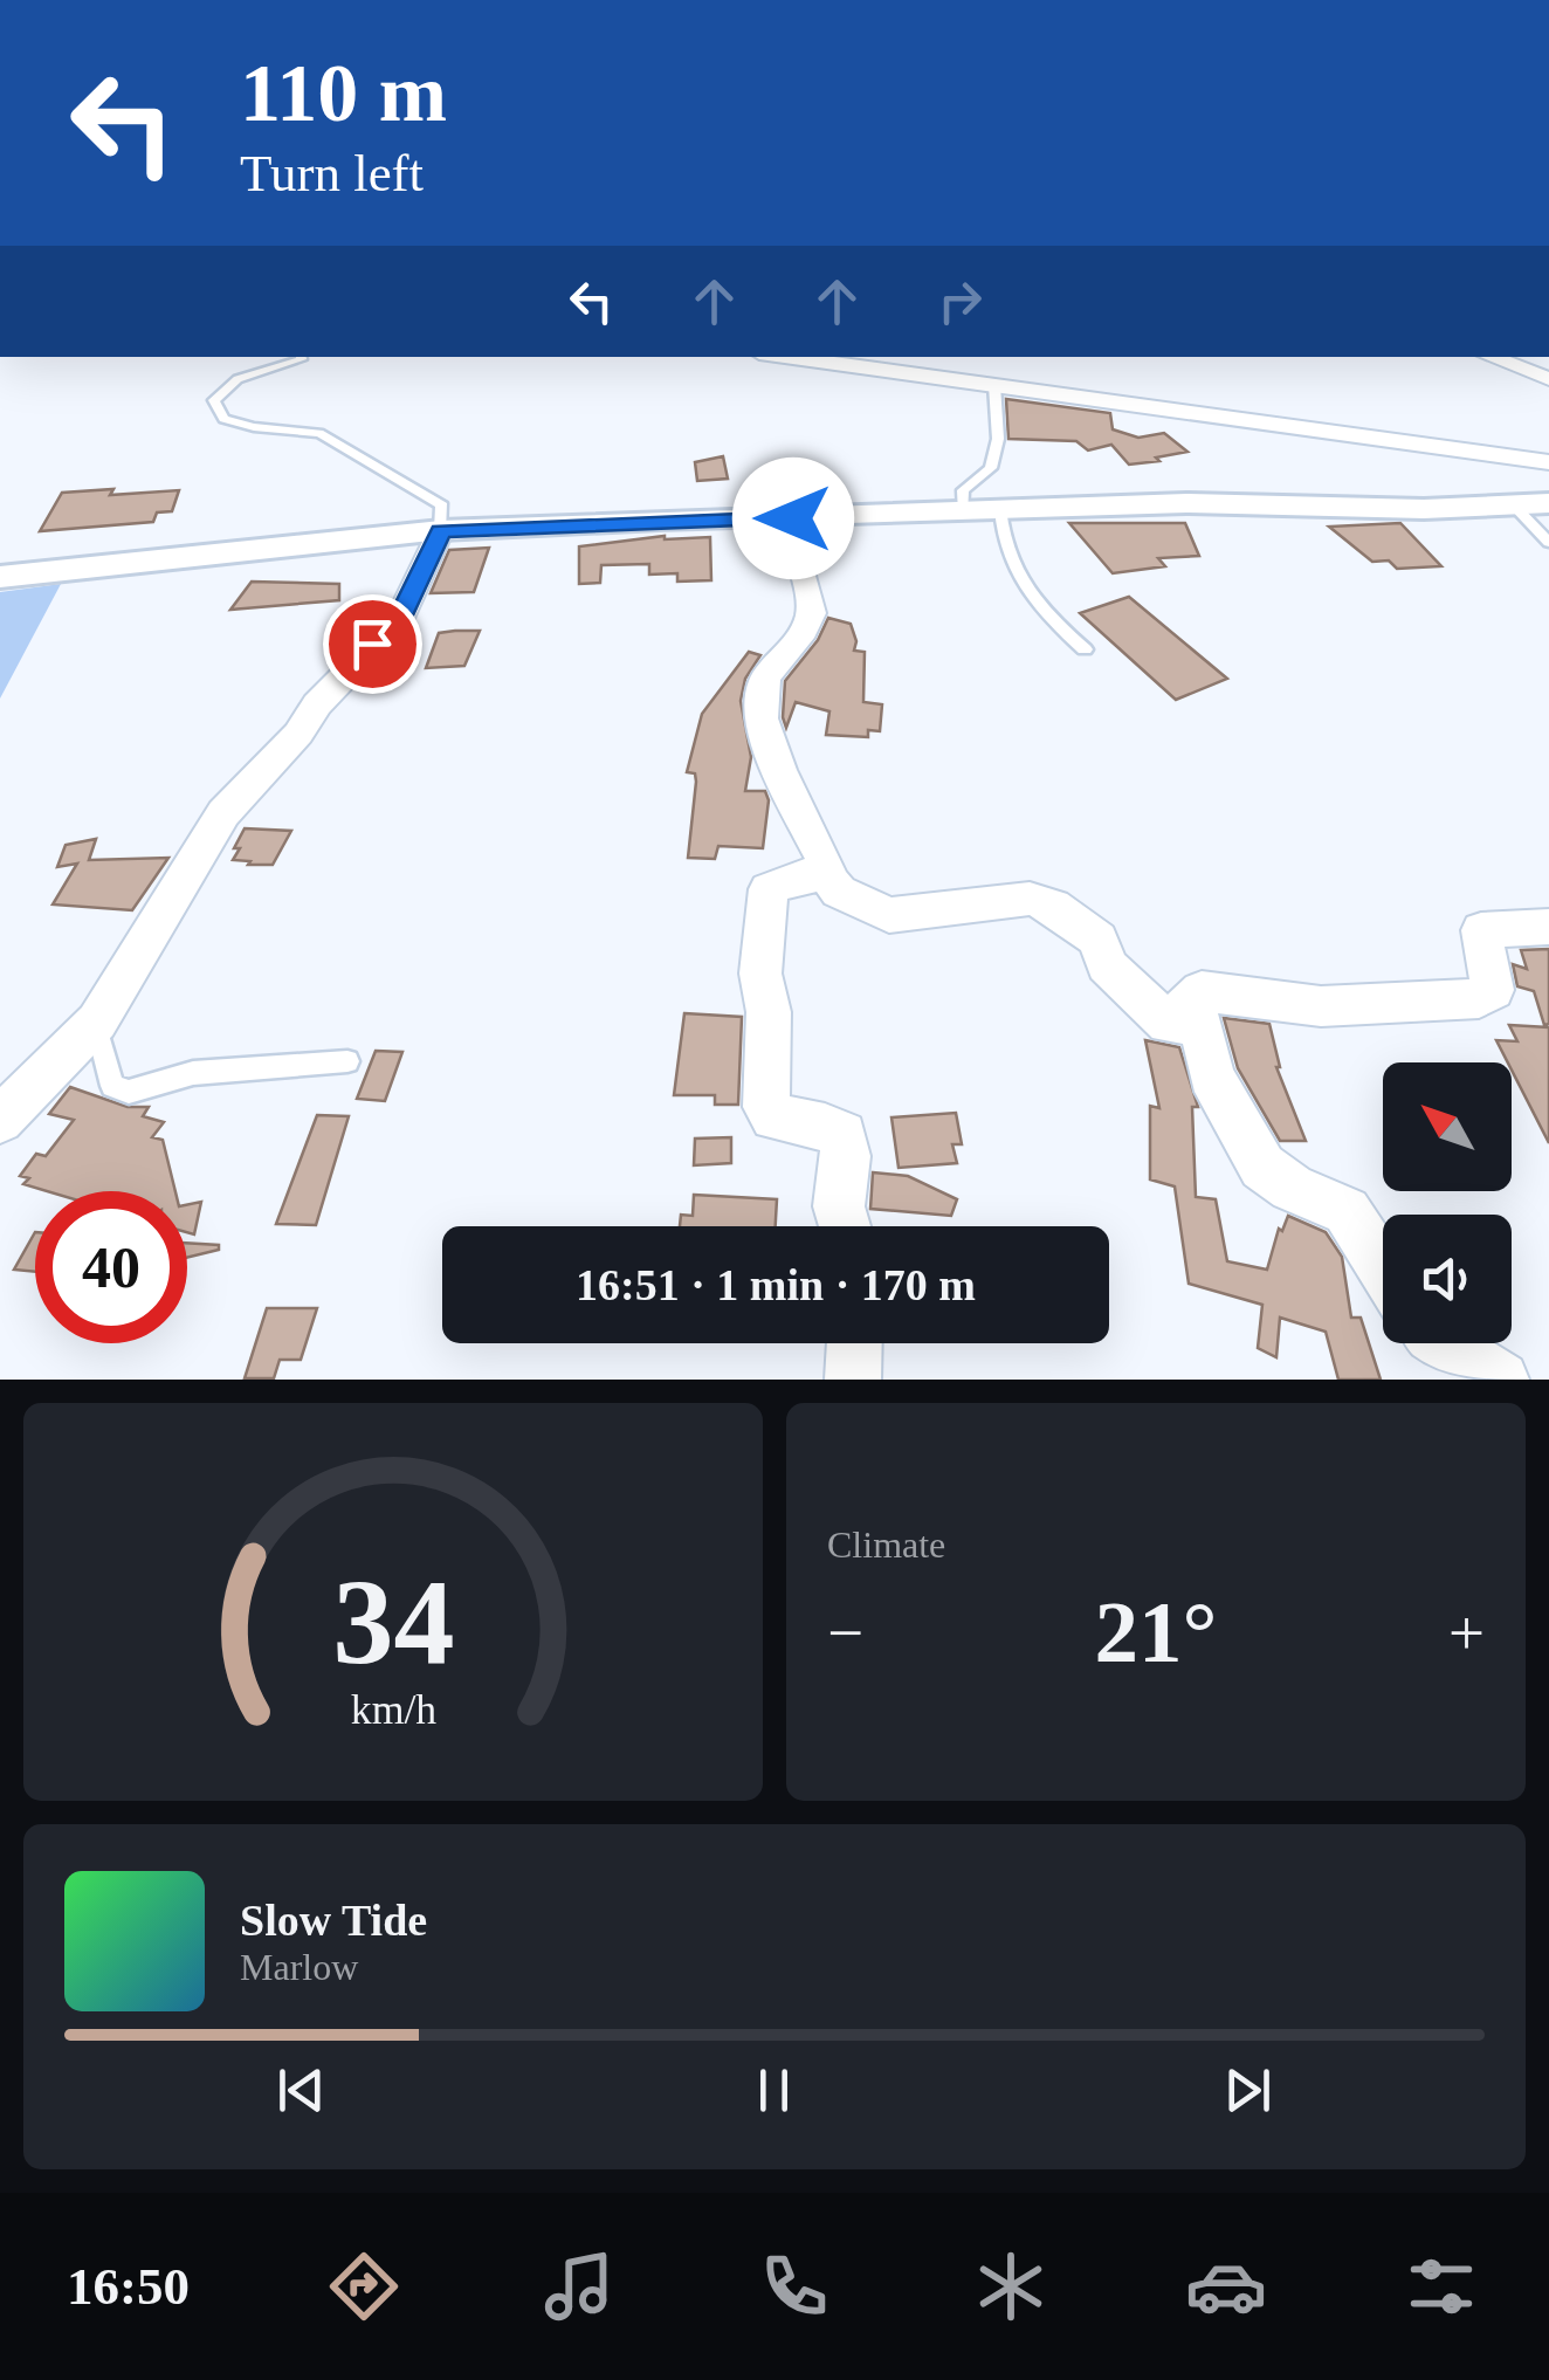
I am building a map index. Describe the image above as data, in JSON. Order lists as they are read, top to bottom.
{
  "north": "top left",
  "page": {
    "turn": ["110 m", "Turn left"],
    "limit": "40",
    "trip": "16:51 · 1 min · 170 m",
    "tile": "Climate",
    "heat": ["−", "21°", "+"],
    "song": ["Slow Tide", "Marlow"],
    "tabs": "16:50",
    "gauge": ["34", "km/h"]
  }
}
